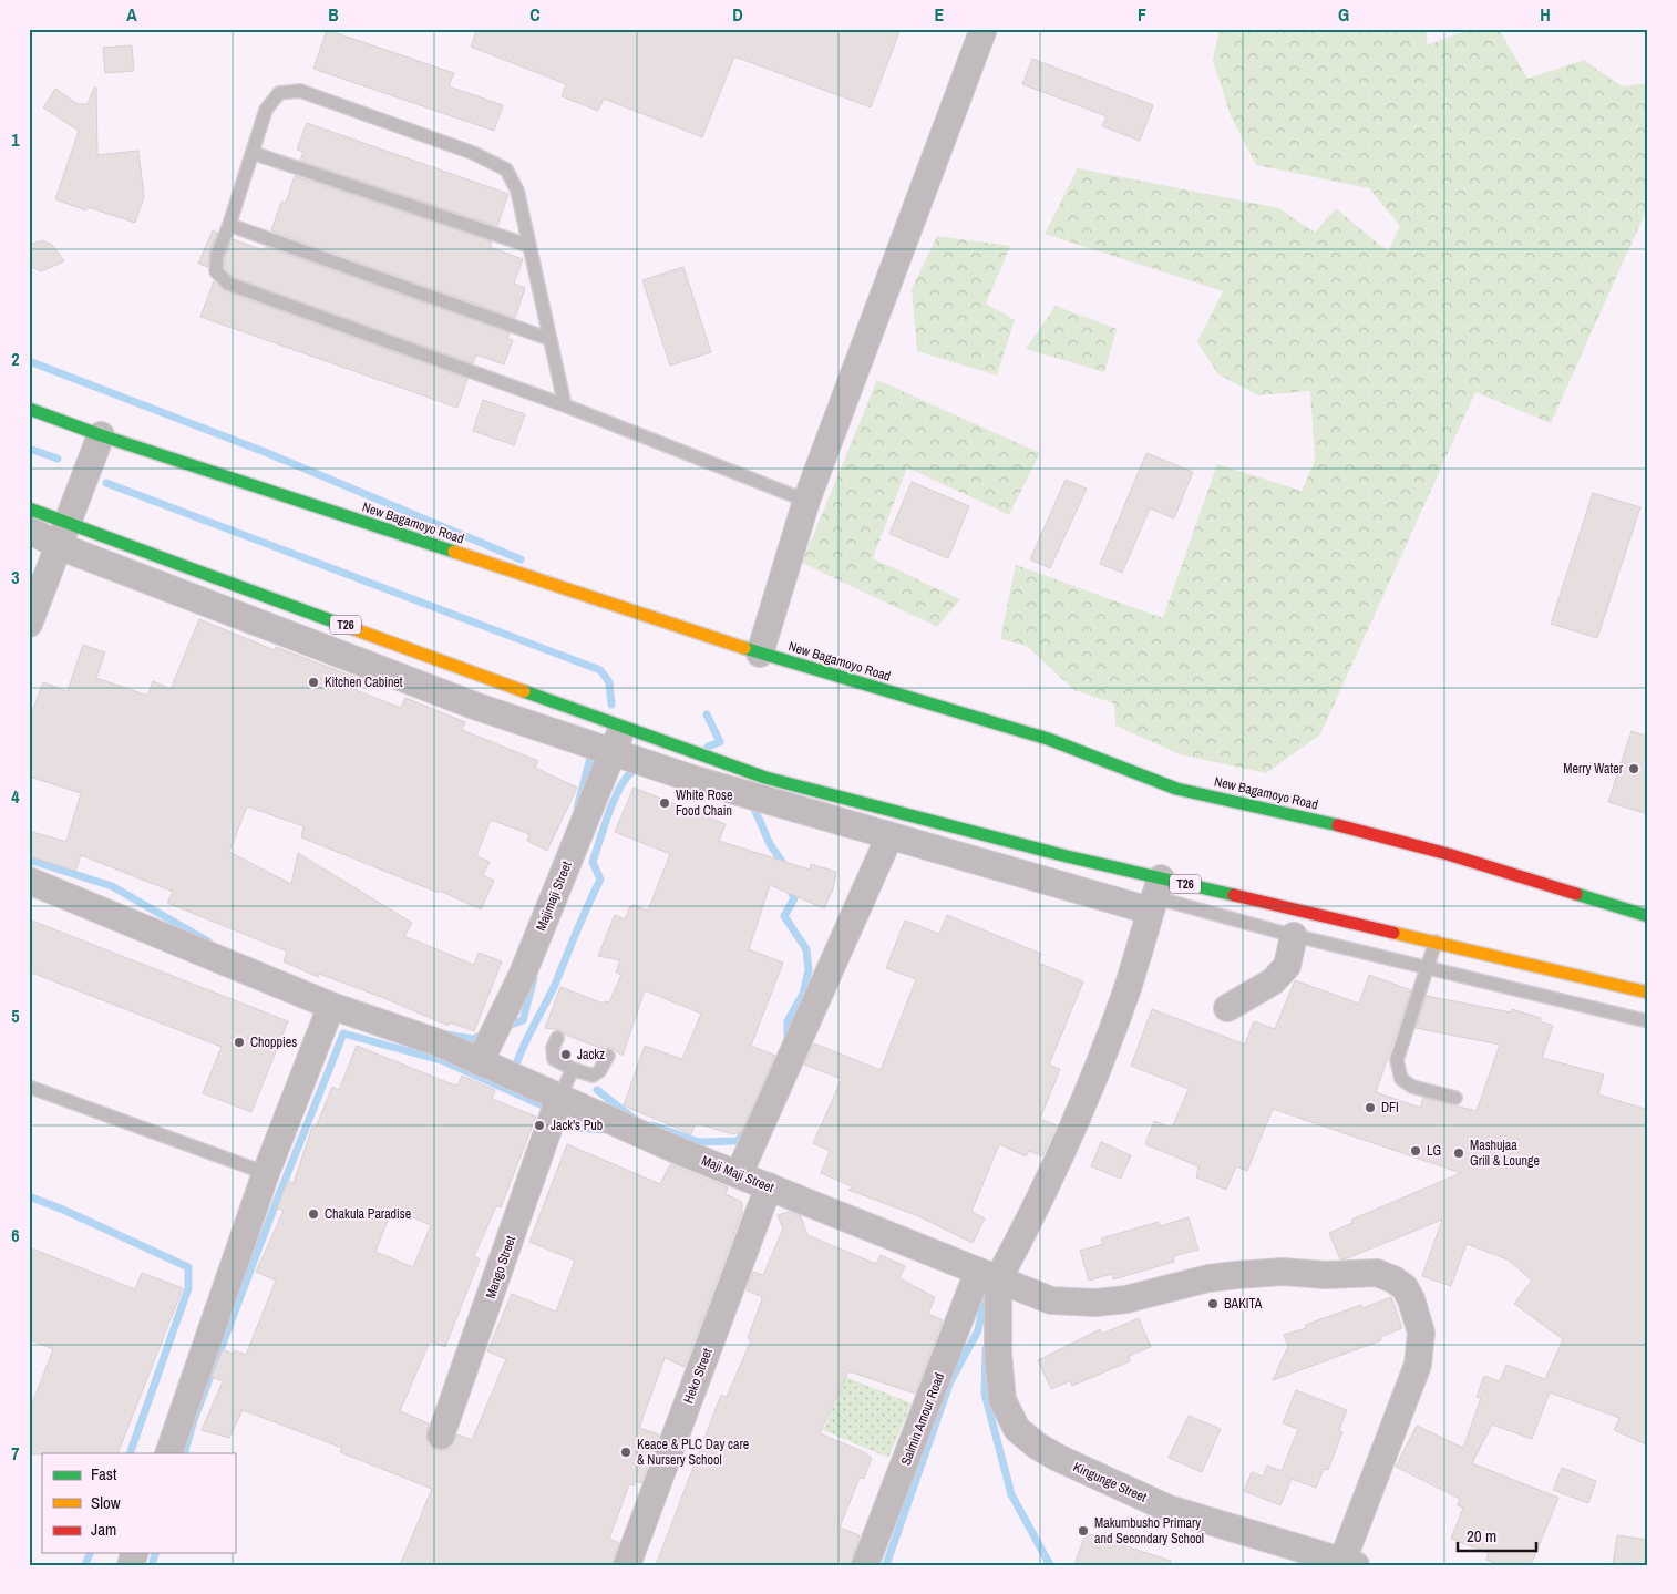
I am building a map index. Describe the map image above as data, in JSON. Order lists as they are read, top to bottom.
{
  "streets": {
    "highway": ["New Bagamoyo Road", "T26"],
    "street": [
      "Majimaji Street",
      "Maji Maji Street",
      "Mango Street",
      "Heko Street",
      "Salmin Amour Road",
      "Kingunge Street"
    ]
  },
  "crossings": [
    ["T26", "Majimaji Street"],
    ["T26", "Salmin Amour Road"],
    ["Majimaji Street", "Maji Maji Street"],
    ["Maji Maji Street", "Mango Street"],
    ["Maji Maji Street", "Heko Street"],
    ["Maji Maji Street", "Salmin Amour Road"],
    ["Maji Maji Street", "Kingunge Street"],
    ["Salmin Amour Road", "Kingunge Street"]
  ],
  "places": [
    "Kitchen Cabinet",
    "Merry Water",
    "White Rose Food Chain",
    "Choppies",
    "Jackz",
    "DFI",
    "Jack's Pub",
    "LG",
    "Mashujaa Grill & Lounge",
    "Chakula Paradise",
    "BAKITA",
    "Keace & PLC Day care & Nursery School",
    "Makumbusho Primary and Secondary School"
  ],
  "legend": ["Fast", "Slow", "Jam"],
  "scale_bar": "20 m",
  "grid": {
    "columns": [
      "A",
      "B",
      "C",
      "D",
      "E",
      "F",
      "G",
      "H"
    ],
    "rows": [
      "1",
      "2",
      "3",
      "4",
      "5",
      "6",
      "7"
    ]
  }
}
